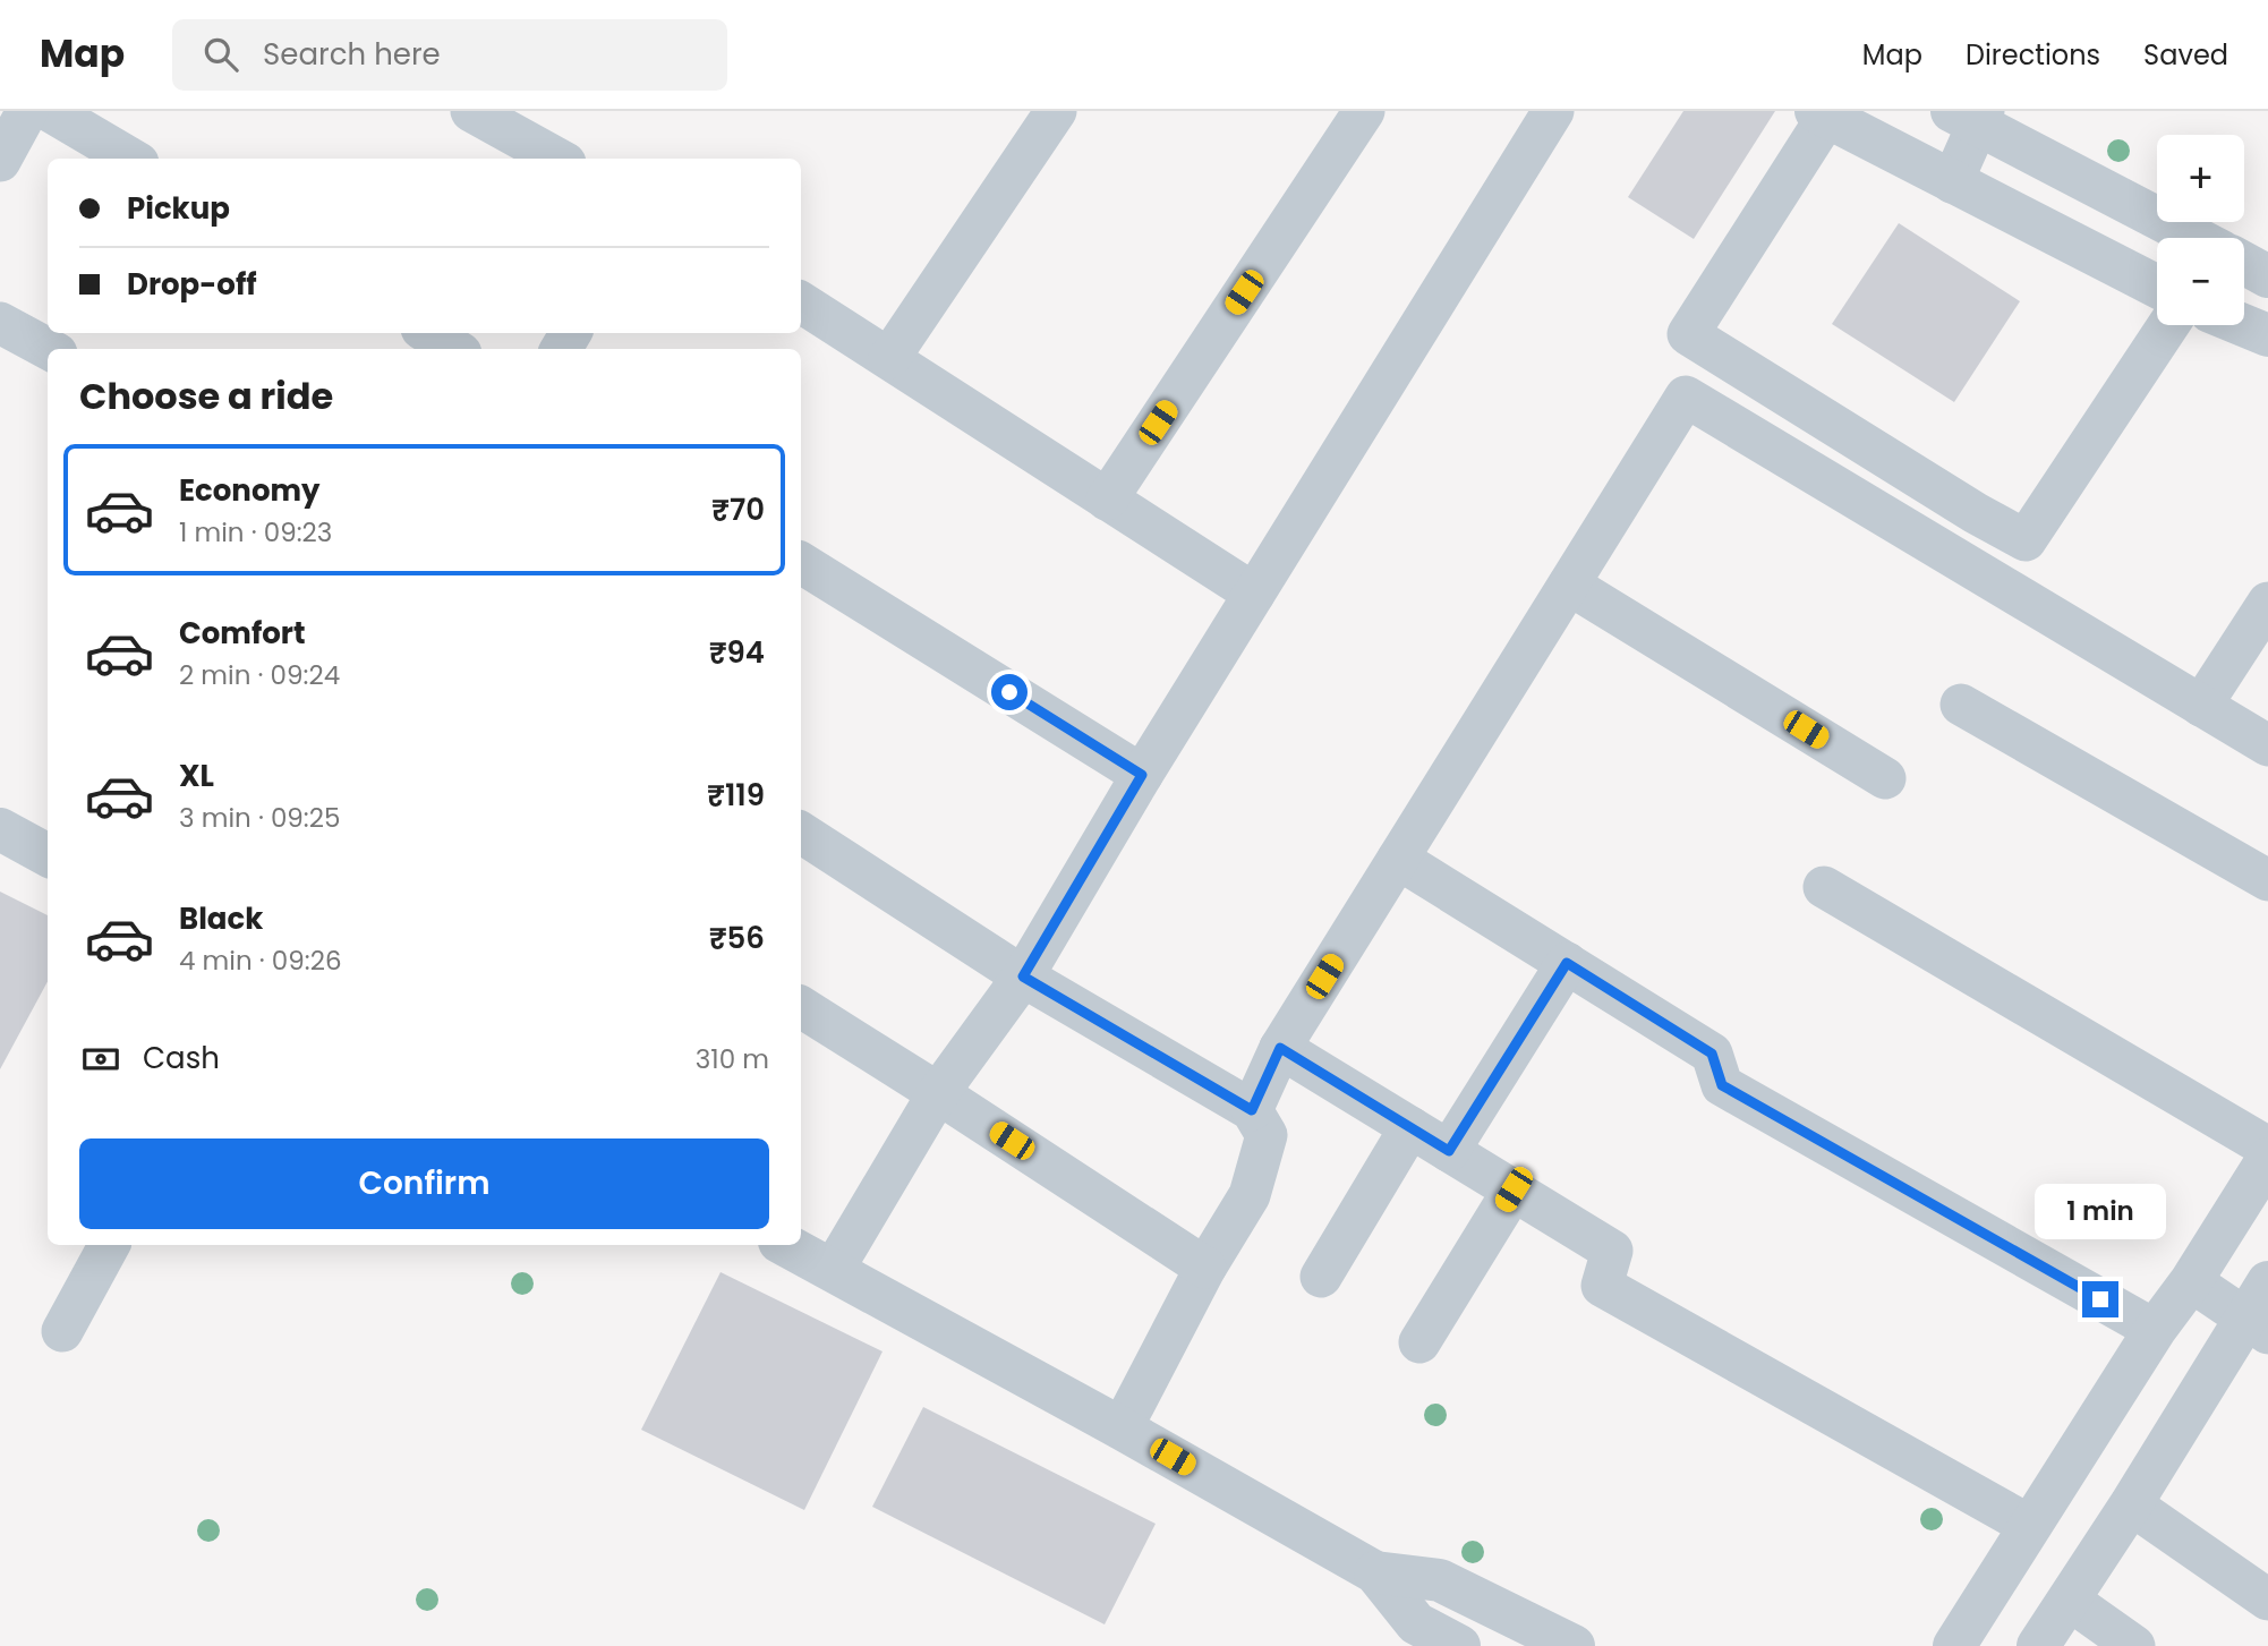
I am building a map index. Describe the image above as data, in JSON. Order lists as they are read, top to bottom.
{
  "page": {
    "header": "Map",
    "search": "Search here",
    "nav": ["Map", "Directions", "Saved"],
    "map_buttons": ["+", "−"],
    "banner": ["Pickup", "Drop-off"],
    "heading": "Choose a ride",
    "list": [
      {
        "name": "Economy",
        "note": "1 min · 09:23",
        "value": "₹70"
      },
      {
        "name": "Comfort",
        "note": "2 min · 09:24",
        "value": "₹94"
      },
      {
        "name": "XL",
        "note": "3 min · 09:25",
        "value": "₹119"
      },
      {
        "name": "Black",
        "note": "4 min · 09:26",
        "value": "₹56"
      }
    ],
    "pay": ["Cash", "310 m"],
    "buttons": "Confirm",
    "bubble": "1 min"
  }
}
